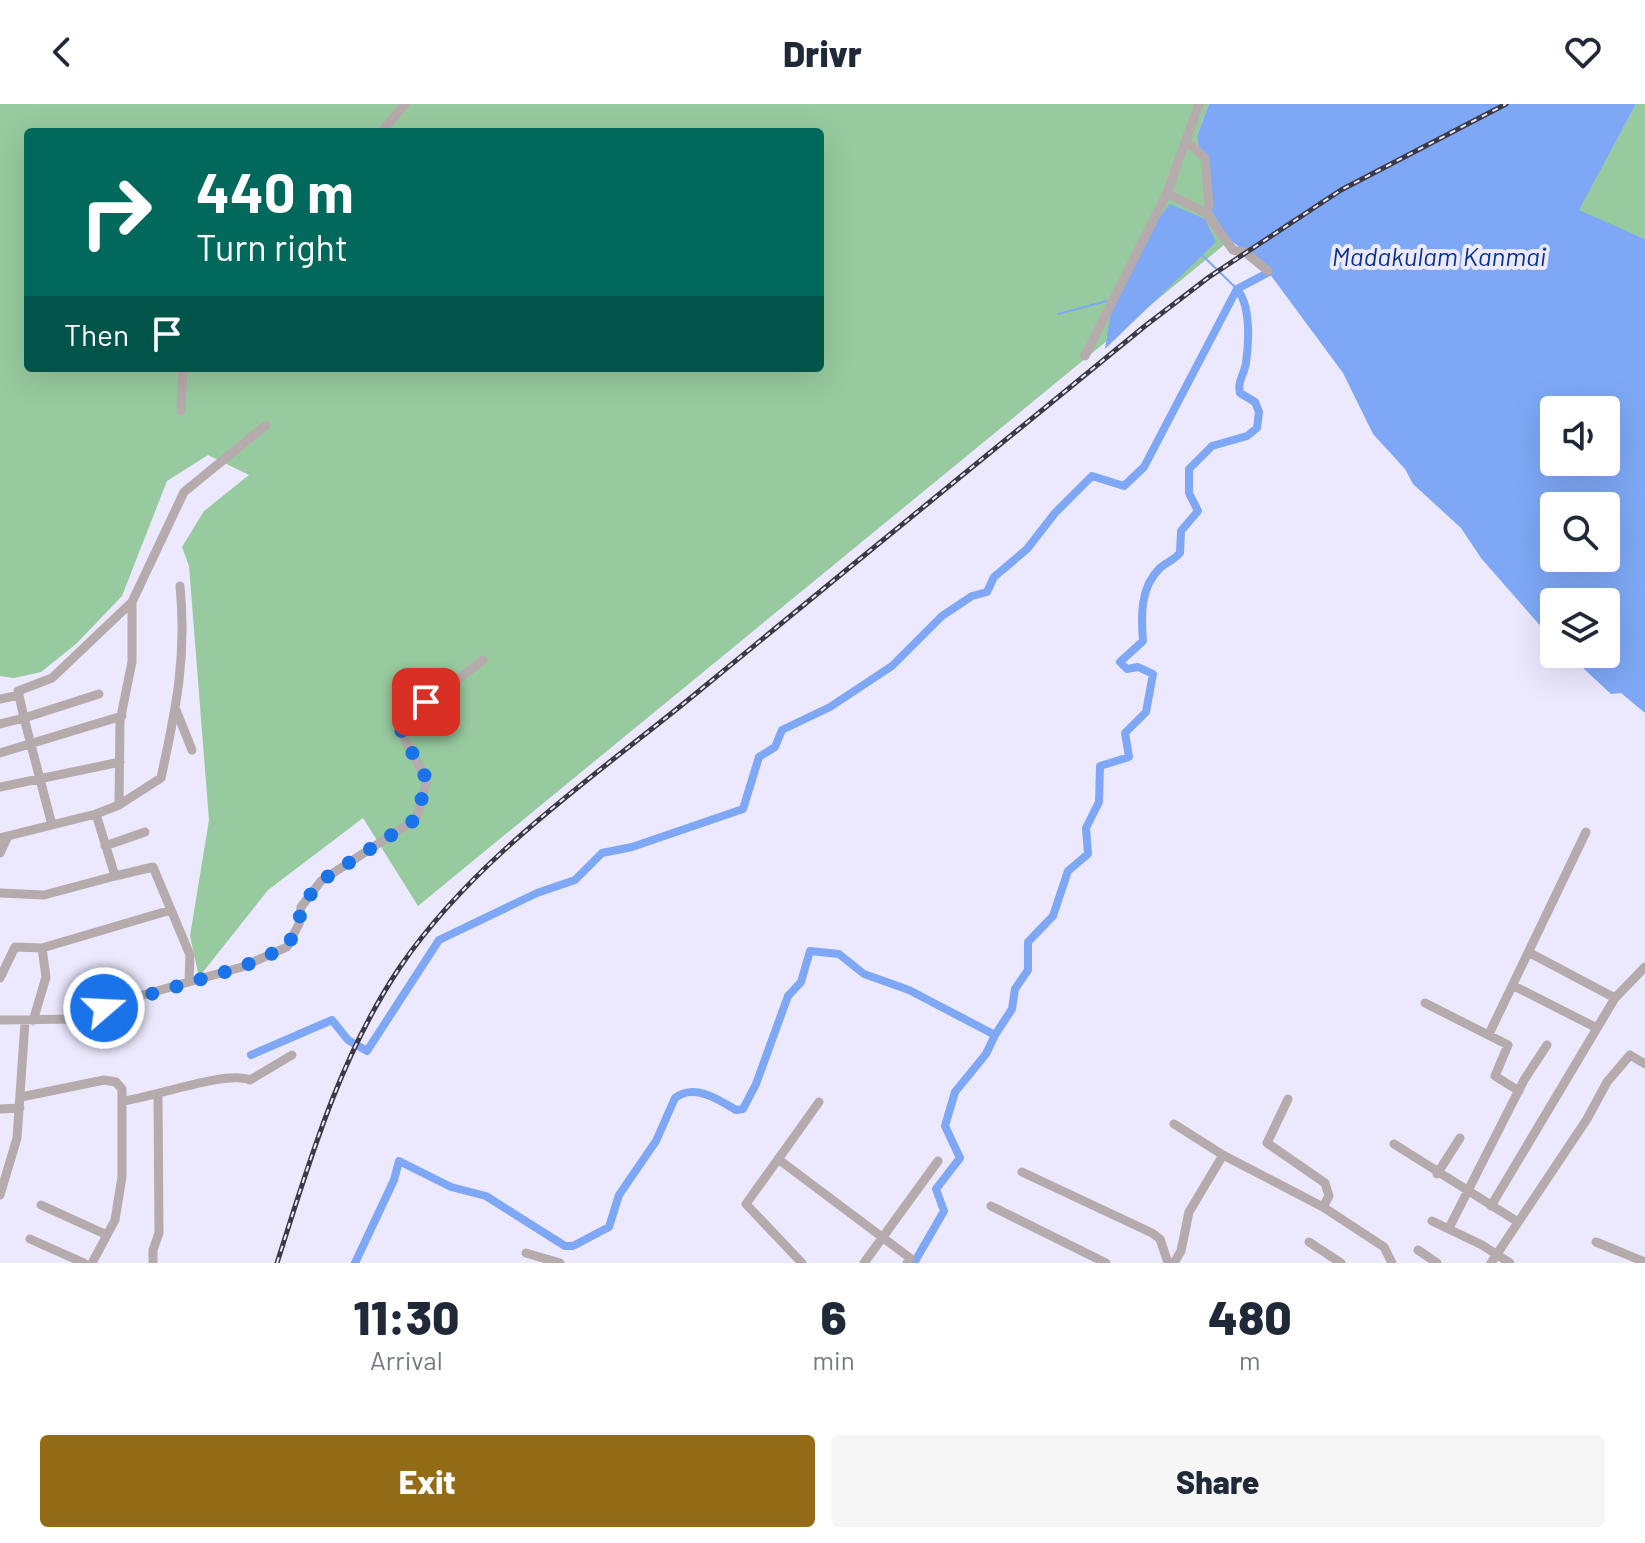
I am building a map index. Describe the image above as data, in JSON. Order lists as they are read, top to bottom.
{
  "water": ["Madakulam Kanmai"],
  "page": {
    "header": "Drivr",
    "turn": ["440 m", "Turn right"],
    "then": "Then",
    "eta": [
      "11:30",
      "Arrival",
      "6",
      "min",
      "480",
      "m"
    ],
    "buttons": ["Exit", "Share"]
  }
}
